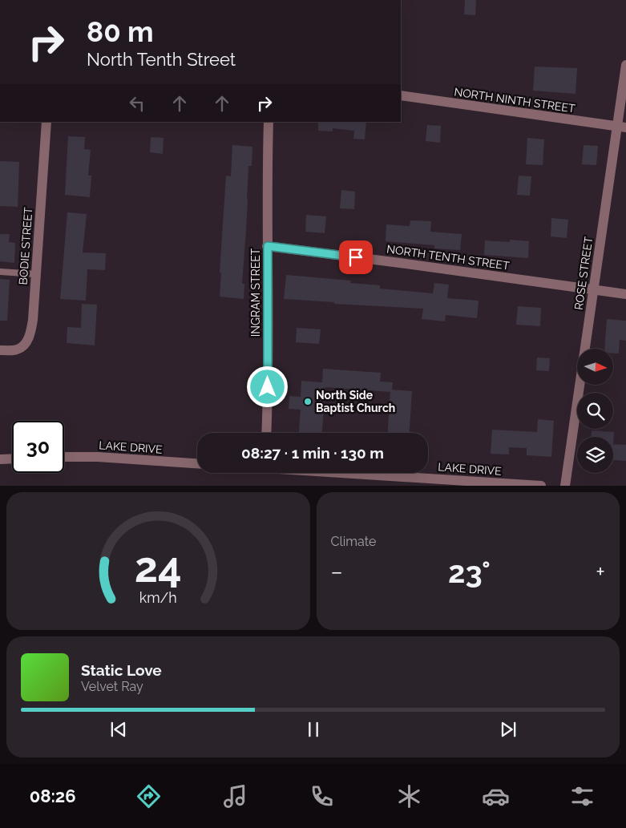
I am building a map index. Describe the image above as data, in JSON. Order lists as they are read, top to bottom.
{
  "streets": {
    "street": [
      "NORTH NINTH STREET",
      "BODIE STREET",
      "NORTH TENTH STREET",
      "ROSE STREET",
      "INGRAM STREET",
      "LAKE DRIVE"
    ]
  },
  "crossings": [
    ["NORTH NINTH STREET", "ROSE STREET"],
    ["NORTH TENTH STREET", "ROSE STREET"],
    ["NORTH TENTH STREET", "INGRAM STREET"]
  ],
  "places": ["North Side Baptist Church"],
  "north": "right",
  "page": {
    "turn": ["80 m", "North Tenth Street"],
    "limit": "30",
    "trip": "08:27 · 1 min · 130 m",
    "tile": "Climate",
    "heat": ["−", "23°", "+"],
    "song": ["Static Love", "Velvet Ray"],
    "tabs": "08:26",
    "gauge": ["24", "km/h"]
  }
}
